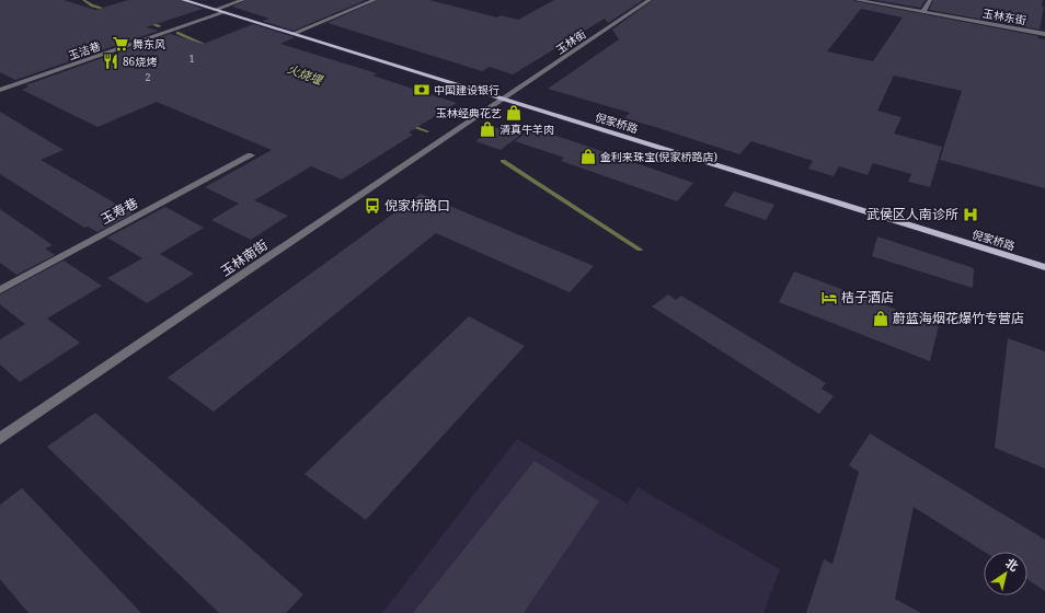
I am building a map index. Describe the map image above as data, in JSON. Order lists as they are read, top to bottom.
{
  "streets": {
    "main road": ["倪家桥路"],
    "street": [
      "玉林东街",
      "玉林街",
      "玉洁巷",
      "玉寿巷",
      "玉林南街"
    ]
  },
  "crossings": [
    ["玉林街", "倪家桥路"],
    ["玉林街", "玉林南街"],
    ["玉洁巷", "倪家桥路"],
    ["倪家桥路", "玉林南街"]
  ],
  "water": ["火烧堰"],
  "places": {
    "supermarket": ["舞东风"],
    "restaurant": ["86烧烤"],
    "bank": ["中国建设银行"],
    "shop": [
      "玉林经典花艺",
      "清真牛羊肉",
      "金利来珠宝(倪家桥路店)",
      "蔚蓝海烟花爆竹专营店"
    ],
    "bus stop": ["倪家桥路口"],
    "hospital": ["武侯区人南诊所"],
    "hotel": ["桔子酒店"]
  },
  "house_numbers": ["1", "2"],
  "north": "top right"
}
